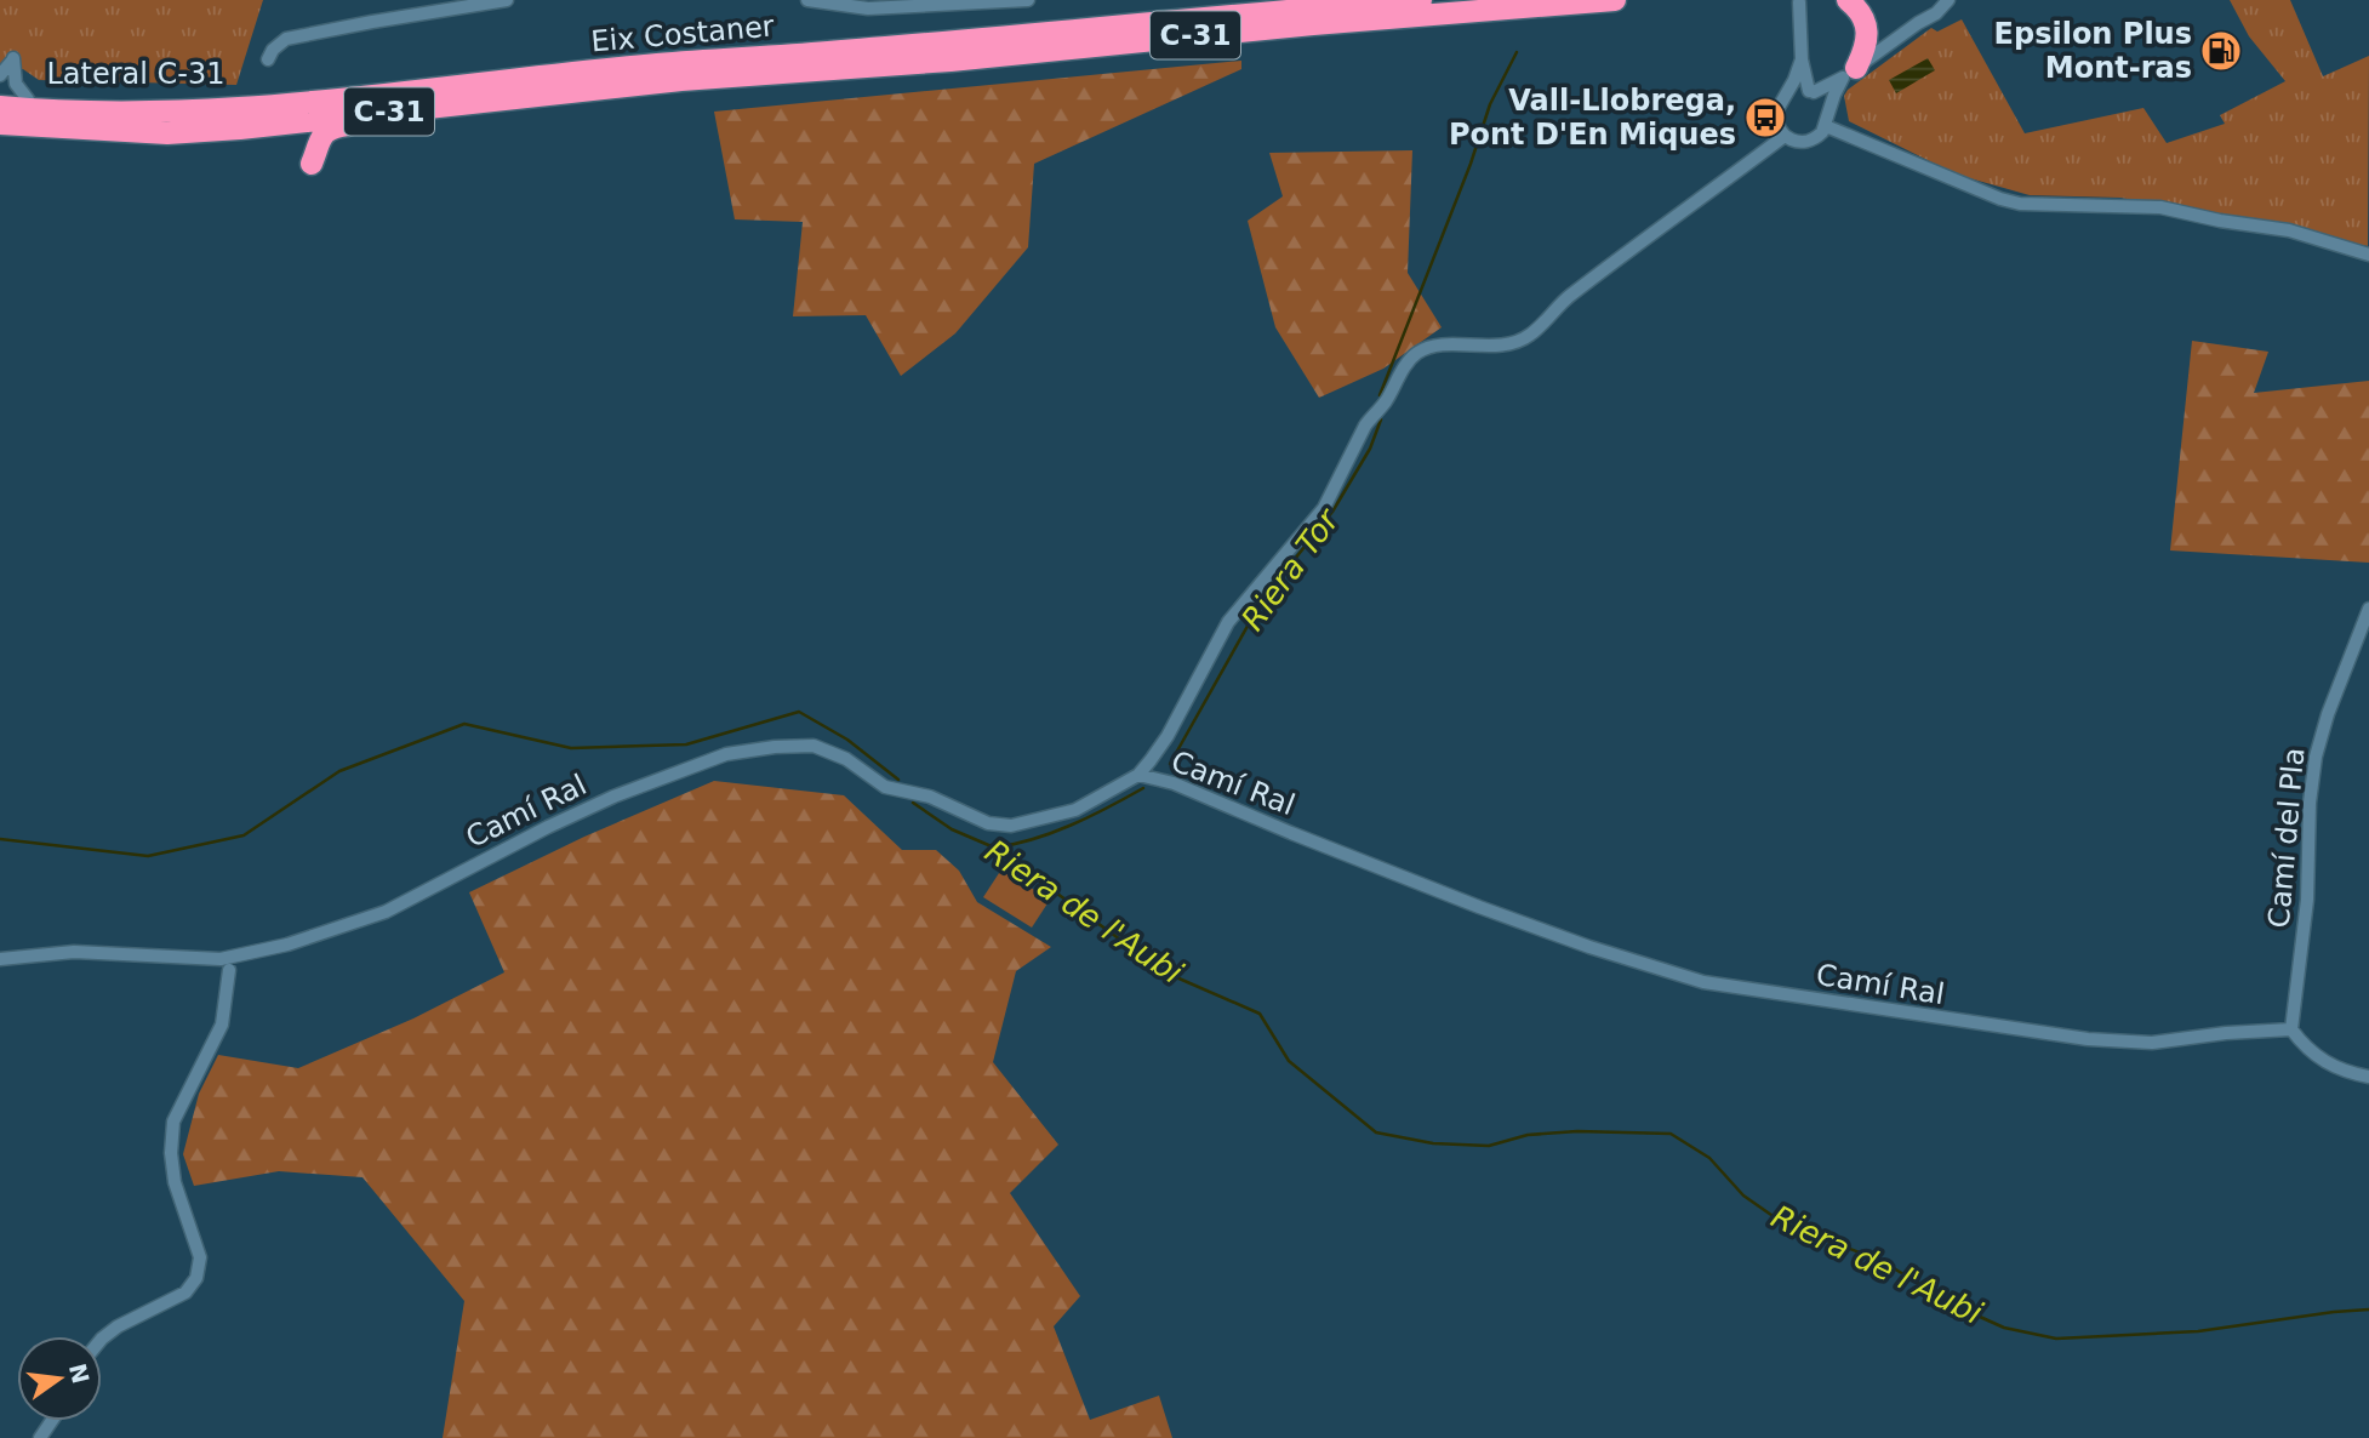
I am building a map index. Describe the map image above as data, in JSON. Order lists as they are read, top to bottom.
{
  "streets": {
    "highway": ["Eix Costaner", "C-31"],
    "street": ["Lateral C-31", "Camí Ral", "Camí del Pla"]
  },
  "crossings": [
    ["Camí Ral", "Camí del Pla"]
  ],
  "water": ["Riera Tor", "Riera de l'Aubi"],
  "places": {
    "fuel station": ["Epsilon Plus Mont-ras"],
    "bus stop": ["Vall-Llobrega, Pont D'En Miques"]
  },
  "north": "right"
}
